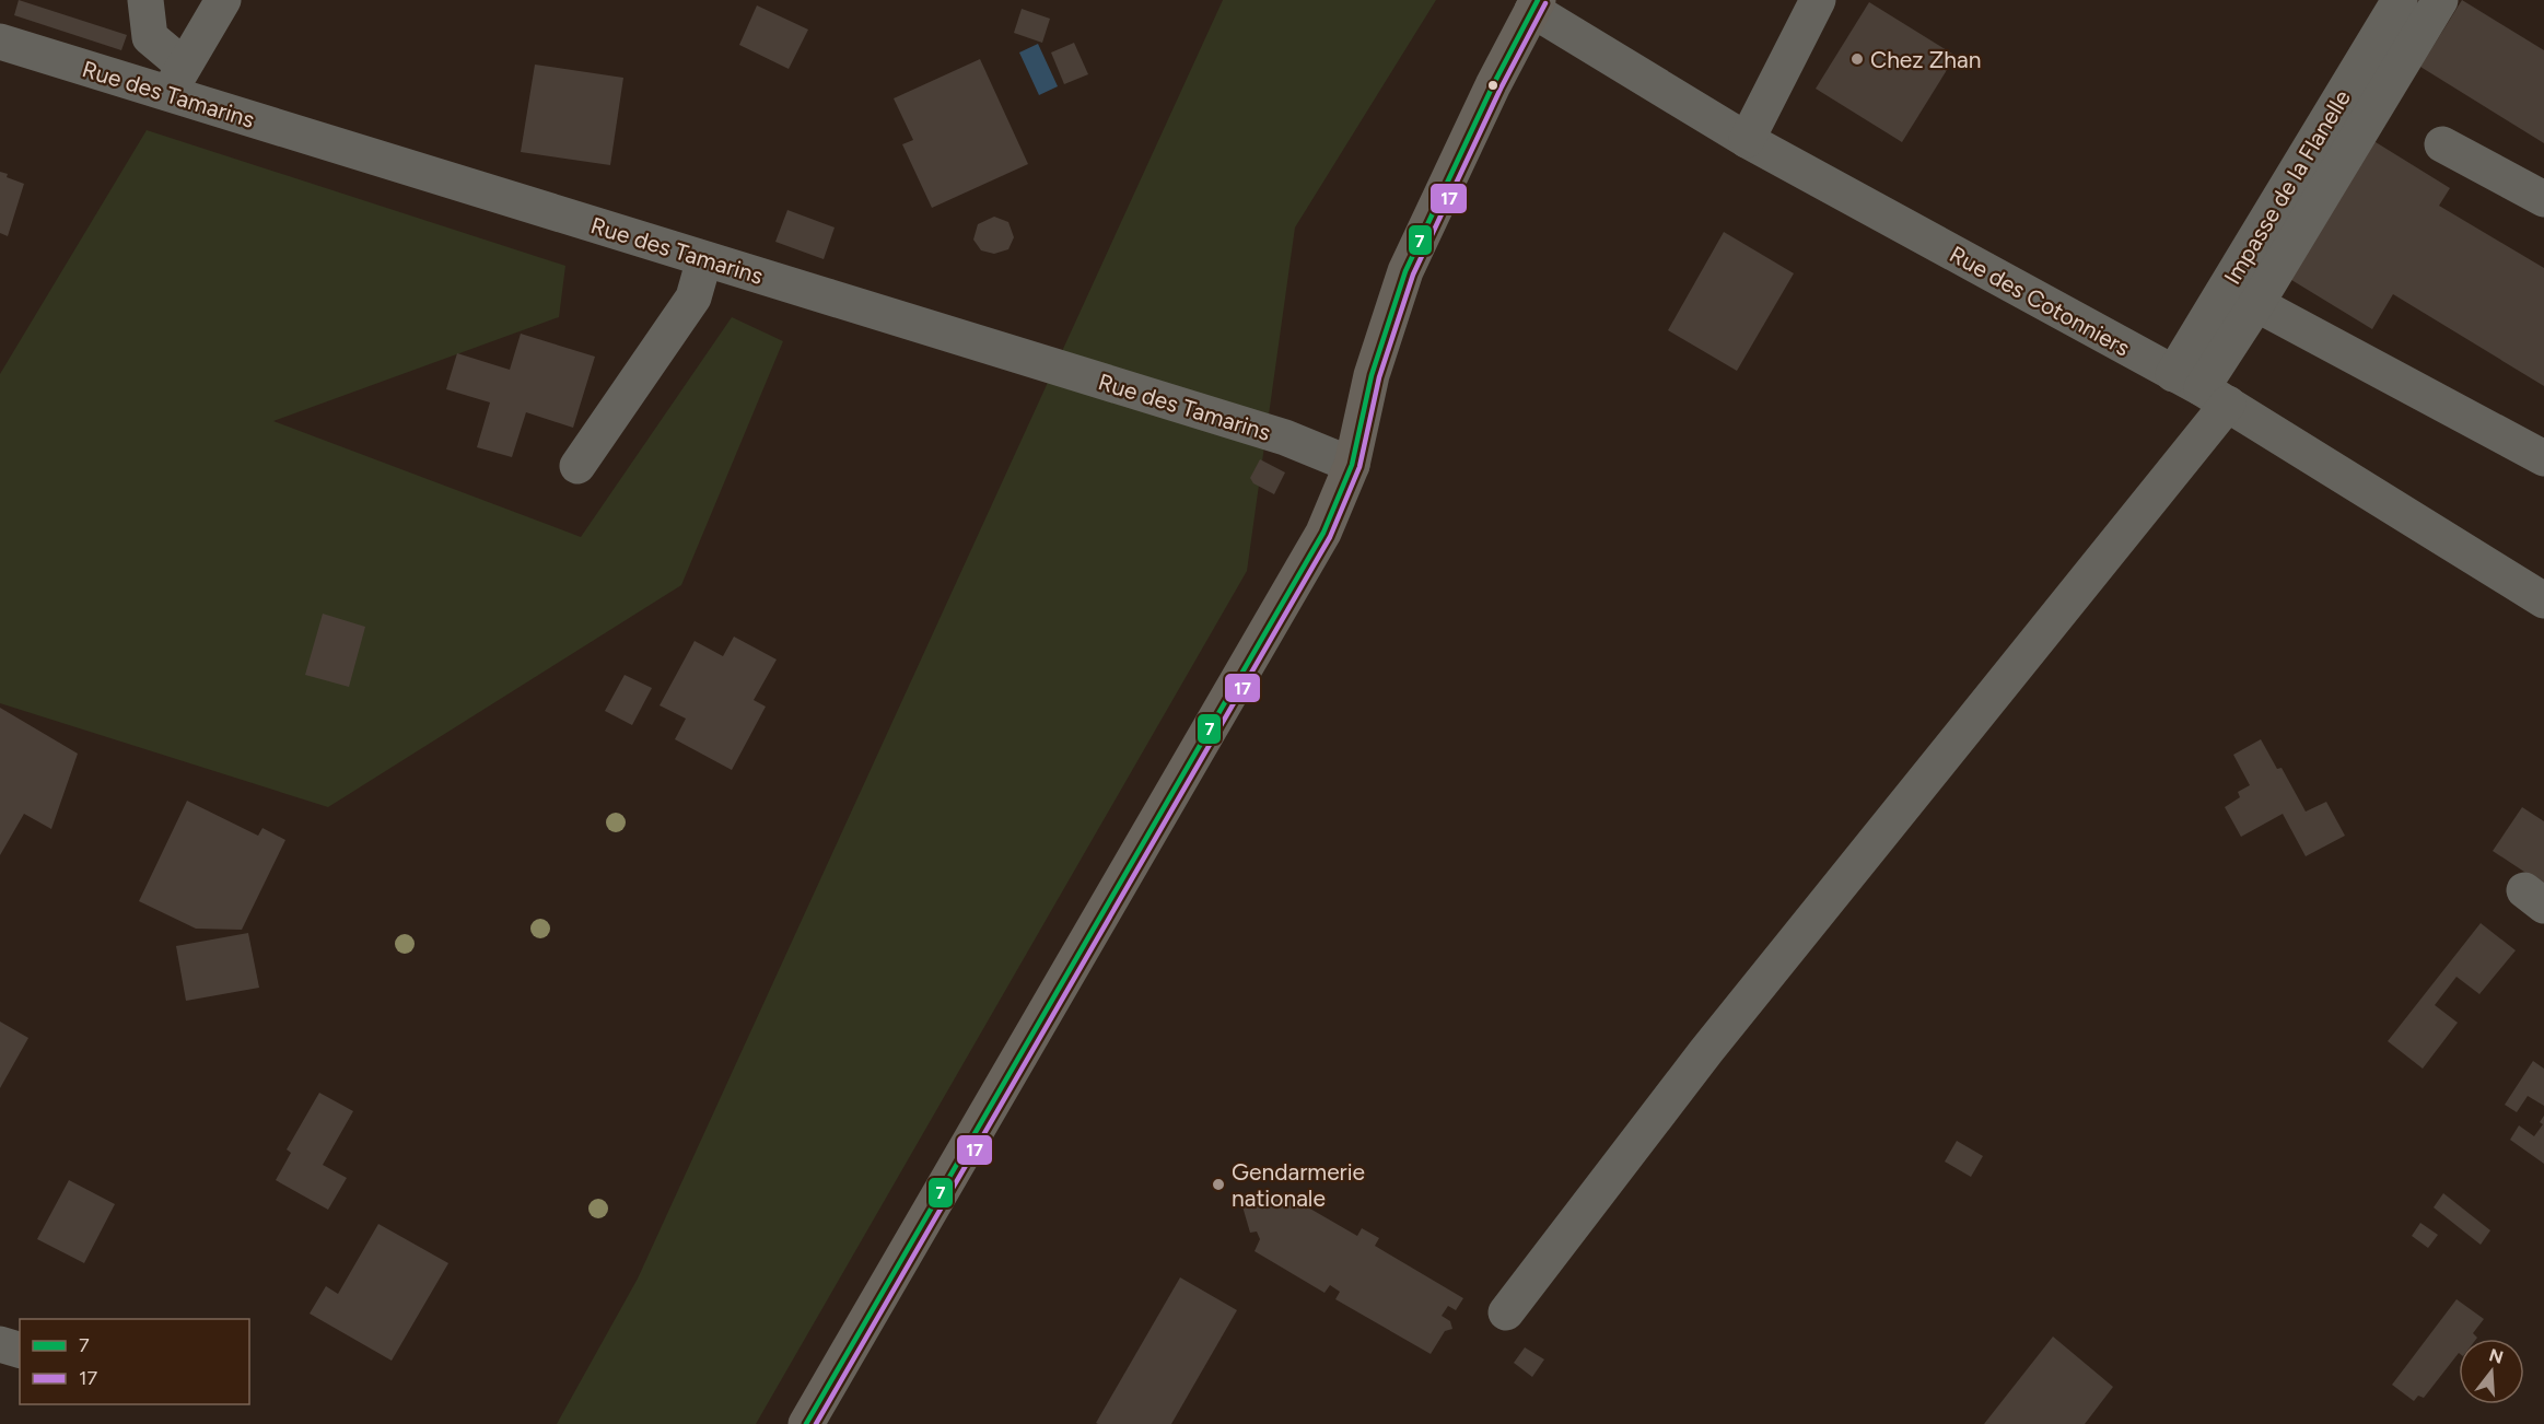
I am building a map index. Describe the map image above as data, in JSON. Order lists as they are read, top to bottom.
{
  "streets": {
    "street": ["Rue des Tamarins", "Impasse de la Flanelle", "Rue des Cotonniers"]
  },
  "crossings": [
    ["Impasse de la Flanelle", "Rue des Cotonniers"]
  ],
  "places": ["Chez Zhan", "Gendarmerie nationale"],
  "lines": ["transit line 7", "transit line 17"],
  "legend": ["7", "17"],
  "north": "top"
}
